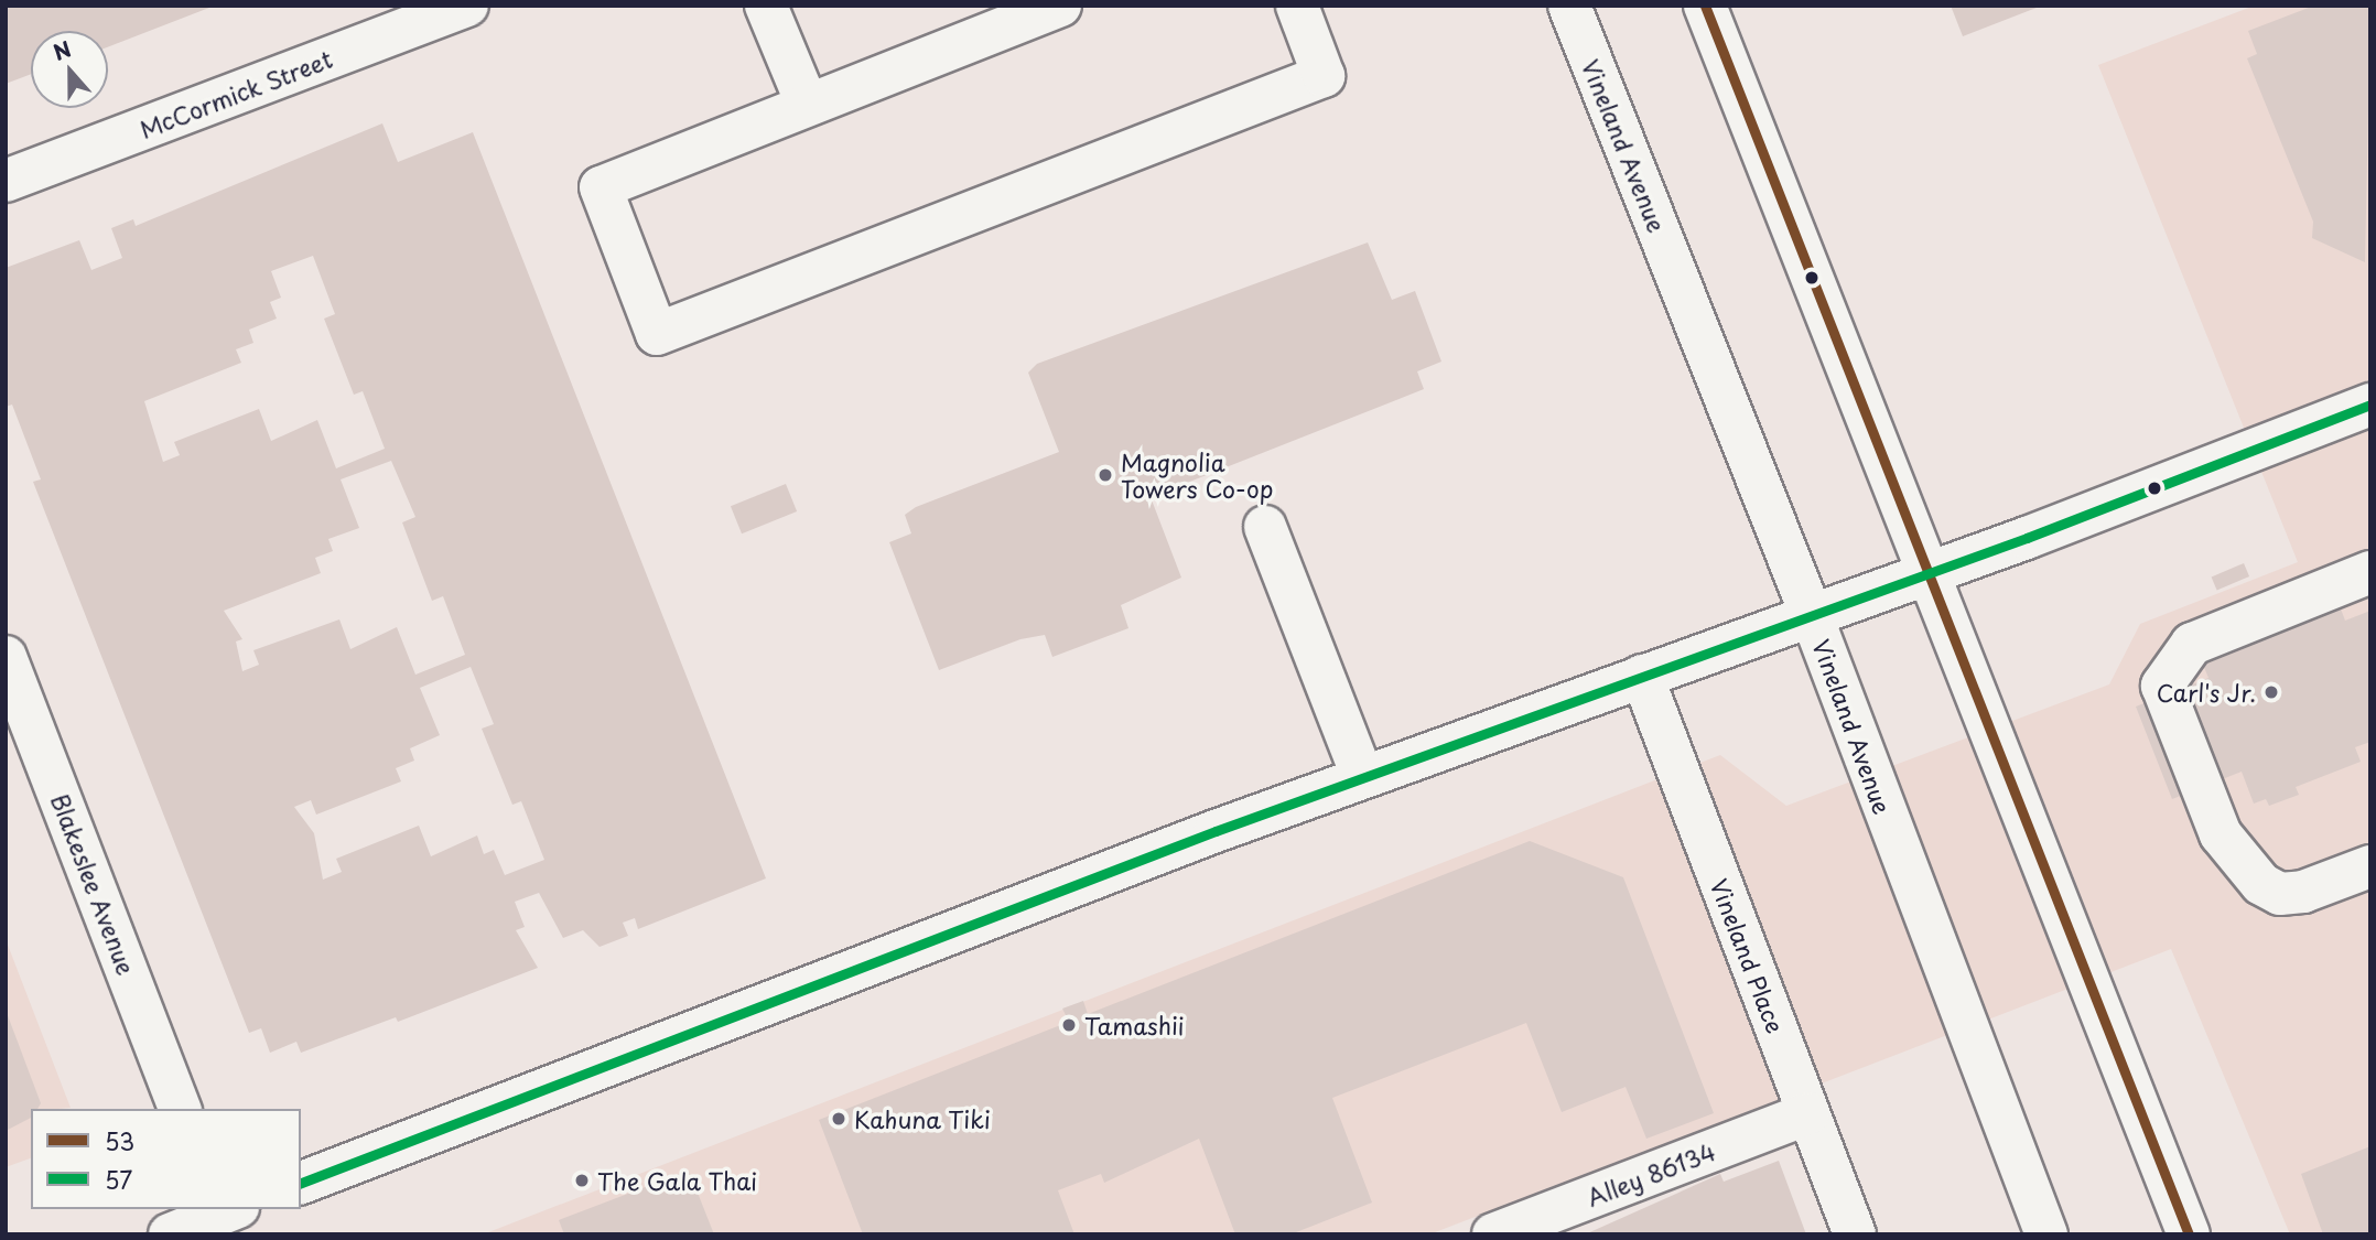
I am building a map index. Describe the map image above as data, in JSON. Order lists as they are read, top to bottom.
{
  "streets": {
    "main road": [
      "McCormick Street",
      "Vineland Avenue",
      "Blakeslee Avenue",
      "Vineland Place",
      "Alley 86134"
    ]
  },
  "crossings": [
    ["Vineland Place", "Alley 86134"]
  ],
  "places": [
    "Magnolia Towers Co-op",
    "Carl's Jr.",
    "Tamashii",
    "Kahuna Tiki",
    "The Gala Thai"
  ],
  "lines": ["transit line 53", "transit line 57"],
  "legend": ["53", "57"],
  "north": "top"
}
